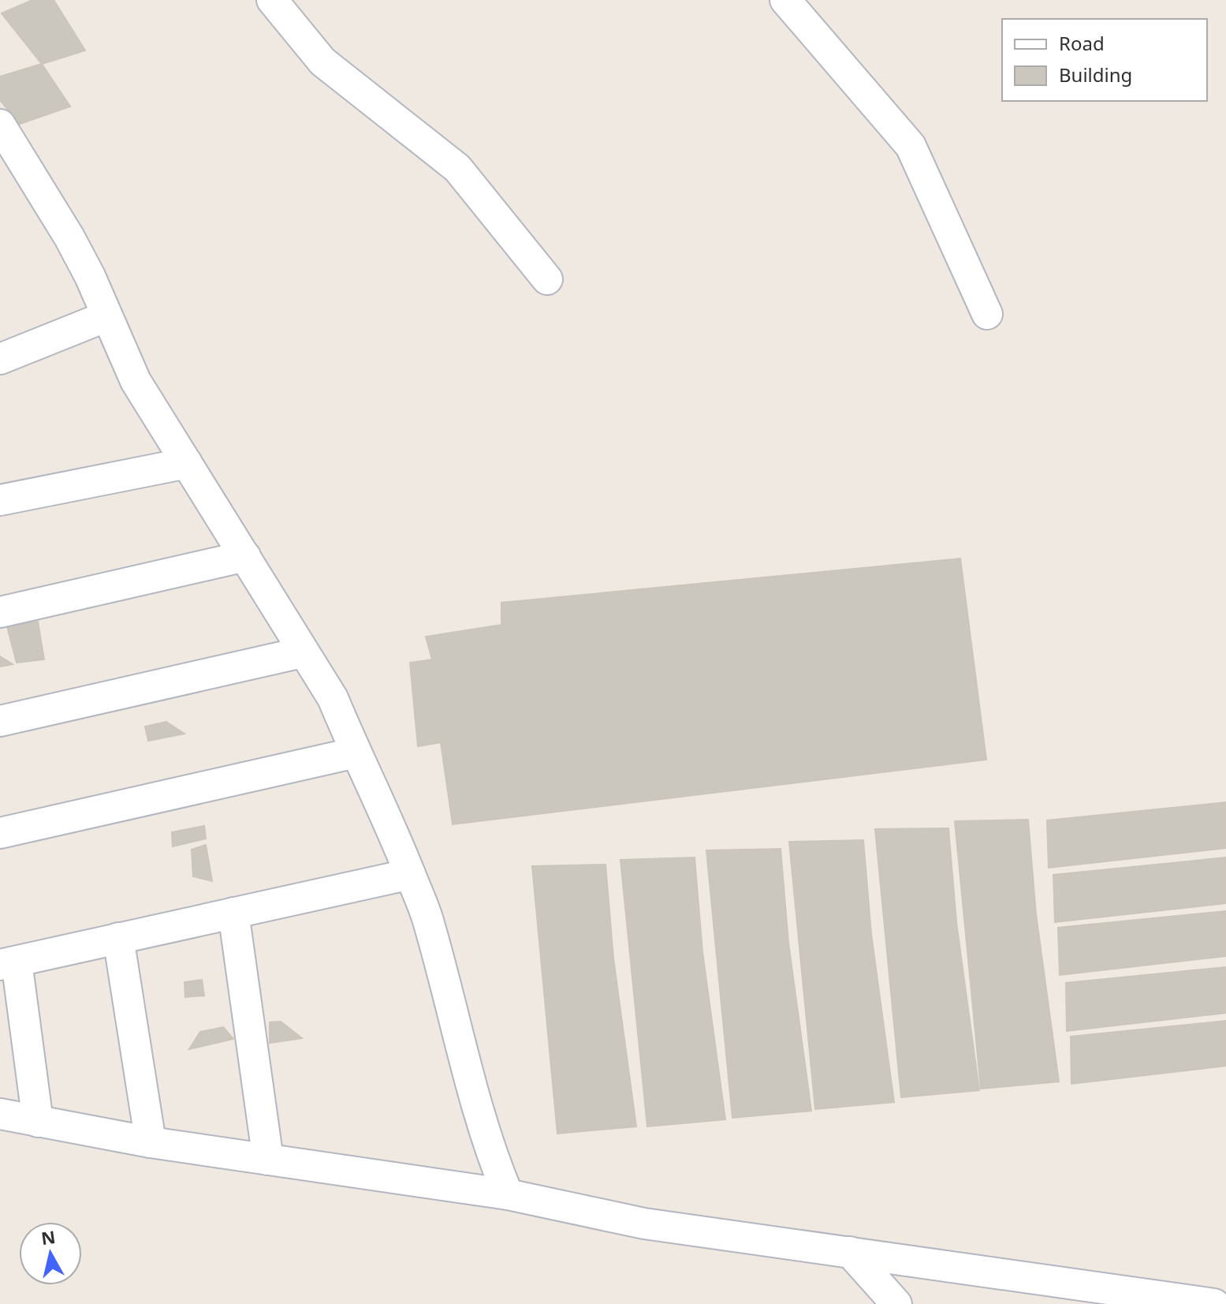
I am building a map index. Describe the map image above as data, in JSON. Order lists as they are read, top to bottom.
{
  "legend": ["Road", "Building"],
  "north": "top"
}
